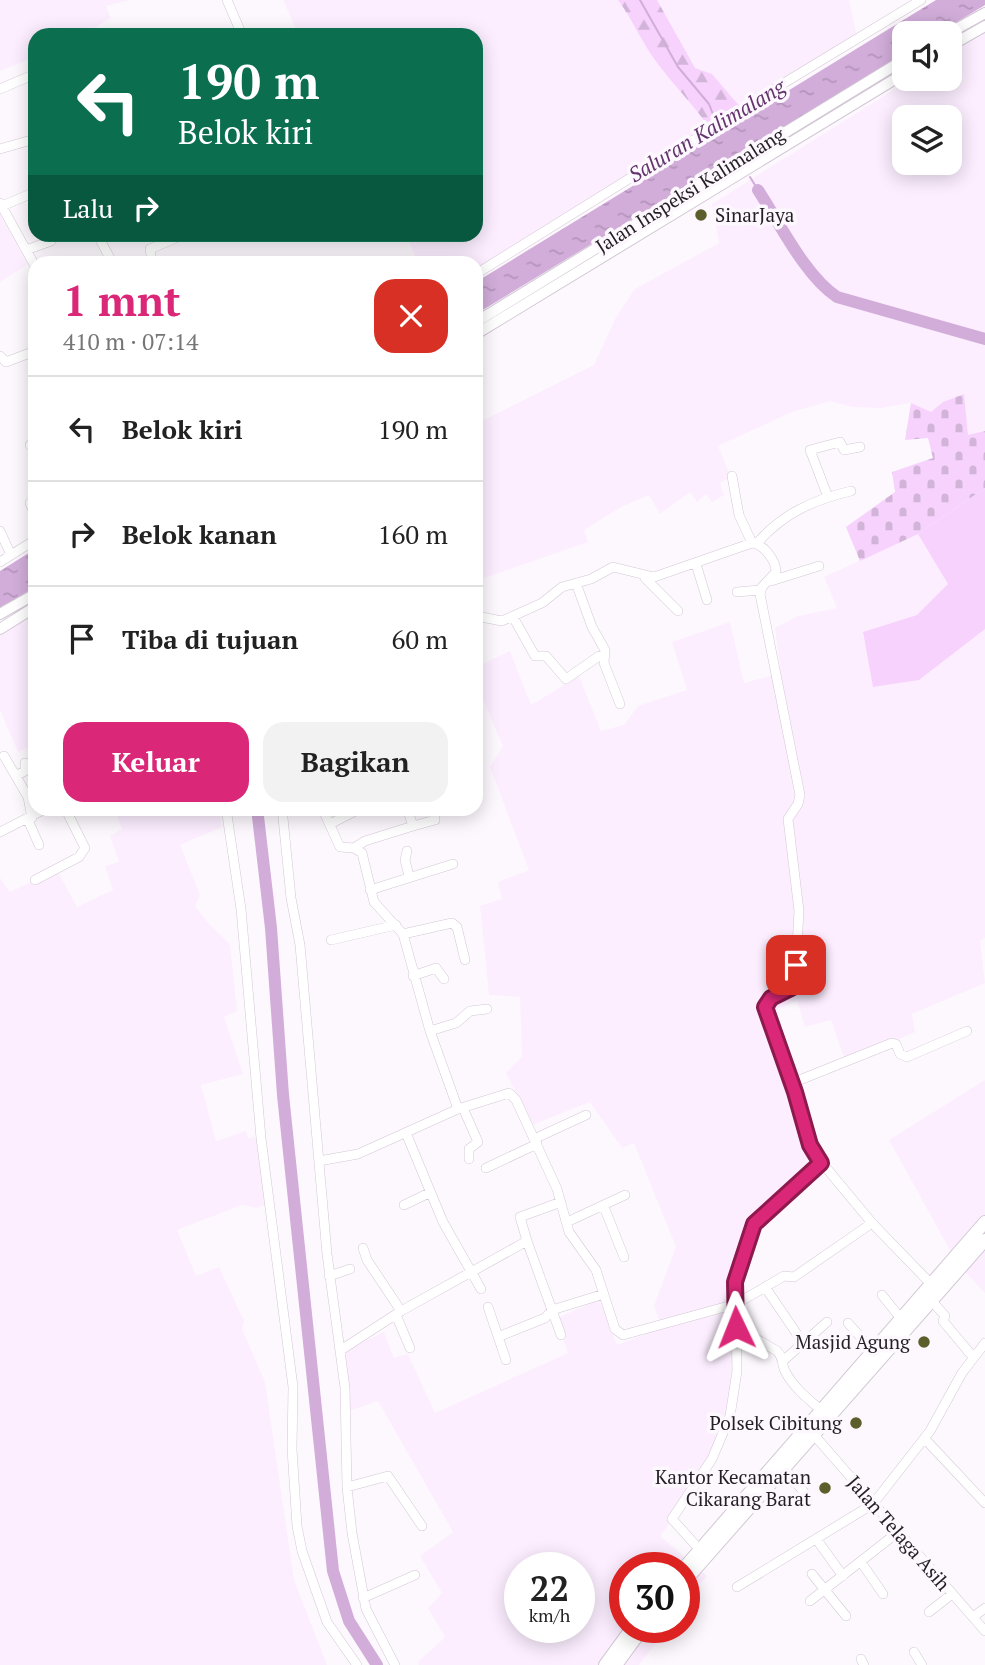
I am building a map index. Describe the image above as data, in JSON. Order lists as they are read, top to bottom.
{
  "streets": {
    "main road": ["Jalan Inspeksi Kalimalang"],
    "street": ["Jalan Telaga Asih"]
  },
  "water": ["Saluran Kalimalang"],
  "places": [
    "SinarJaya",
    "Masjid Agung",
    "Polsek Cibitung",
    "Kantor Kecamatan Cikarang Barat"
  ],
  "page": {
    "turn": ["190 m", "Belok kiri"],
    "then": "Lalu",
    "heading": ["1 mnt", "410 m · 07:14"],
    "list": [
      {
        "name": "Belok kiri",
        "value": "190 m"
      },
      {
        "name": "Belok kanan",
        "value": "160 m"
      },
      {
        "name": "Tiba di tujuan",
        "value": "60 m"
      }
    ],
    "buttons": ["Keluar", "Bagikan"],
    "speed": "22 km/h",
    "limit": "30"
  }
}
